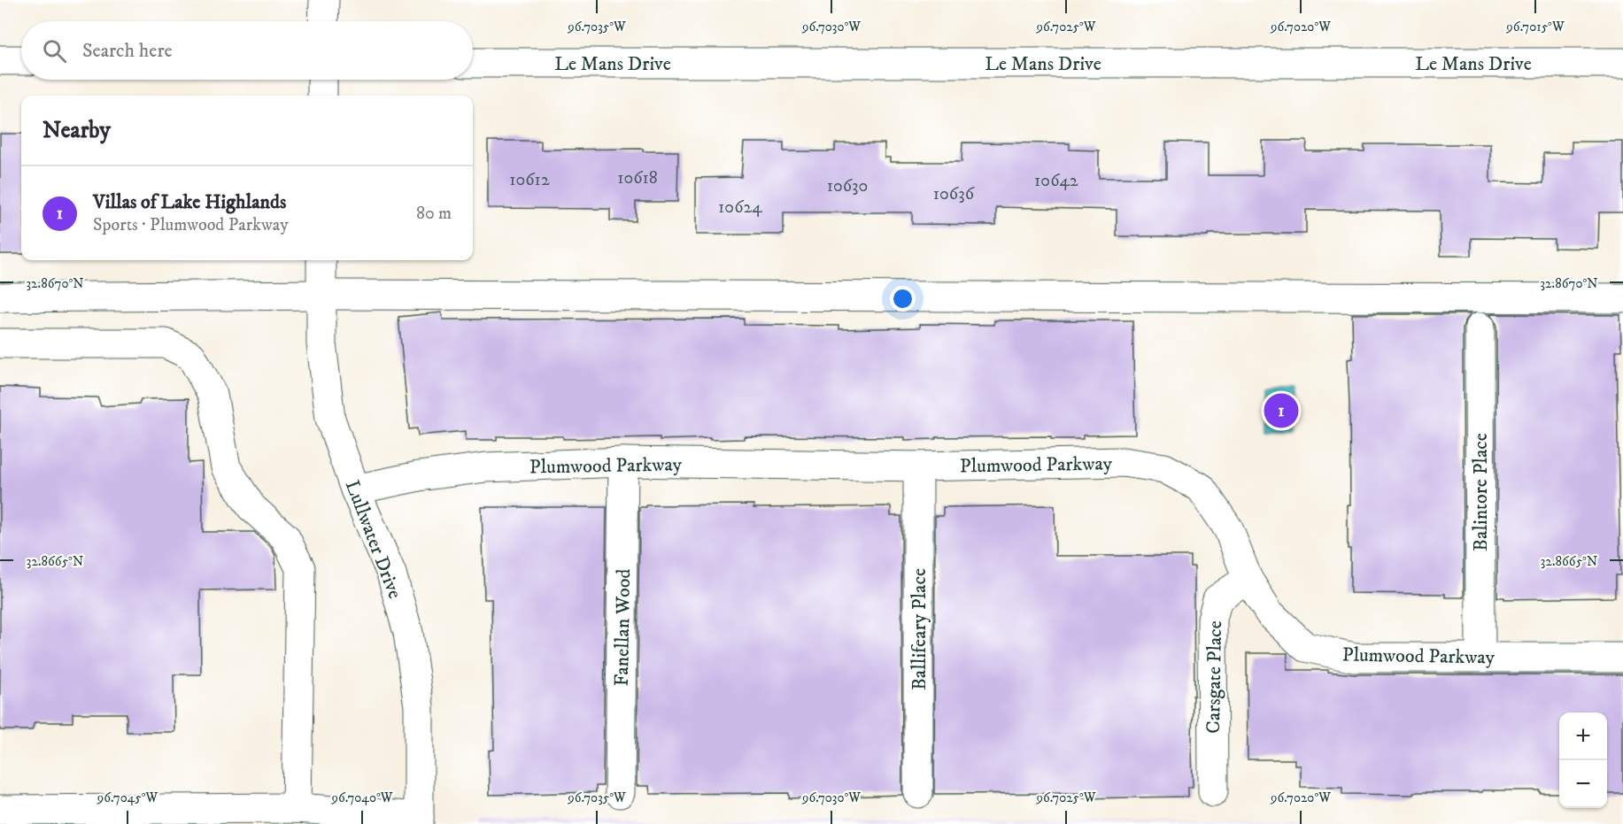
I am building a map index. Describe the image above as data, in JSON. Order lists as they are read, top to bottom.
{
  "streets": {
    "street": [
      "Le Mans Drive",
      "Plumwood Parkway",
      "Balintore Place",
      "Lullwater Drive",
      "Fanellan Wood",
      "Ballifeary Place",
      "Carsgate Place"
    ]
  },
  "crossings": [
    ["Plumwood Parkway", "Balintore Place"],
    ["Plumwood Parkway", "Lullwater Drive"],
    ["Plumwood Parkway", "Fanellan Wood"],
    ["Plumwood Parkway", "Ballifeary Place"],
    ["Plumwood Parkway", "Carsgate Place"]
  ],
  "house_numbers": [
    "10618",
    "10612",
    "10642",
    "10630",
    "10636",
    "10624"
  ],
  "page": {
    "search": "Search here",
    "heading": "Nearby",
    "list": [
      {
        "mark": "1",
        "name": "Villas of Lake Highlands",
        "note": "Sports · Plumwood Parkway",
        "value": "80 m"
      }
    ],
    "pins": "1",
    "map_buttons": ["+", "−"]
  },
  "coordinates": [
    "96.7035°W",
    "96.7030°W",
    "96.7025°W",
    "96.7020°W",
    "96.7015°W",
    "32.8670°N",
    "32.8665°N",
    "96.7045°W",
    "96.7040°W"
  ]
}
